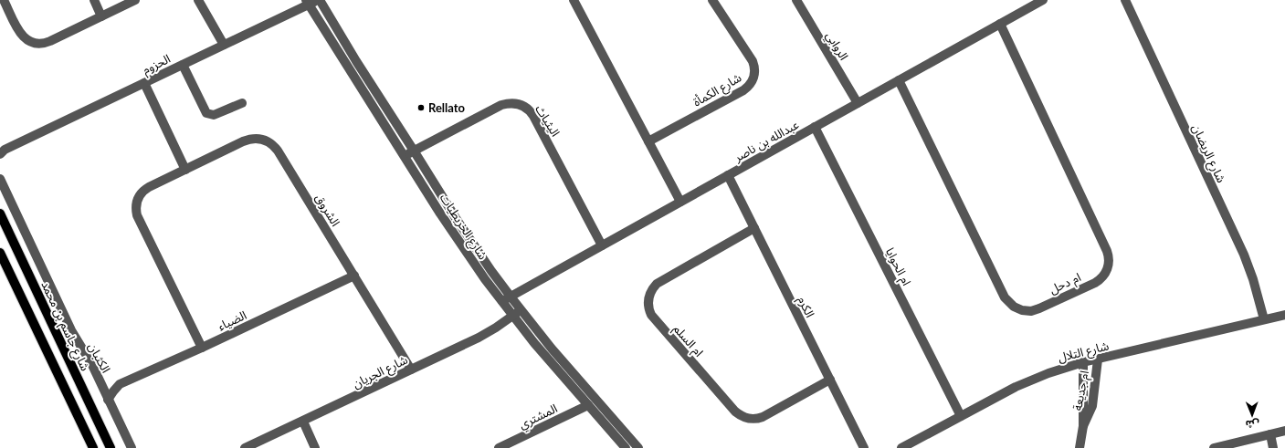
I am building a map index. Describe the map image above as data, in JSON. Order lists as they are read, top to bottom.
{
  "streets": {
    "main road": ["شارع جاسم بن محمد"],
    "street": [
      "الروابي",
      "الحزوم",
      "شارع الكمأة",
      "اليثياث",
      "عبدالله بن ناصر",
      "شارع الريضان",
      "الشروق",
      "شارع الخريطيات",
      "ام الحوايا",
      "ام دحل",
      "الكرم",
      "الضياء",
      "ام السلم",
      "شارع التلال",
      "الكثبان",
      "شارع الجريان",
      "ام جديعة",
      "المشتري"
    ]
  },
  "crossings": [
    ["الروابي", "عبدالله بن ناصر"],
    ["الحزوم", "شارع الخريطيات"],
    ["اليثياث", "عبدالله بن ناصر"],
    ["اليثياث", "شارع الخريطيات"],
    ["عبدالله بن ناصر", "شارع الخريطيات"],
    ["عبدالله بن ناصر", "ام الحوايا"],
    ["عبدالله بن ناصر", "ام دحل"],
    ["عبدالله بن ناصر", "الكرم"],
    ["شارع الريضان", "شارع التلال"],
    ["الشروق", "الضياء"],
    ["الشروق", "شارع الجريان"],
    ["شارع الخريطيات", "شارع الجريان"],
    ["شارع الخريطيات", "المشتري"],
    ["ام الحوايا", "شارع التلال"],
    ["الكرم", "ام السلم"],
    ["الضياء", "الكثبان"],
    ["شارع التلال", "ام جديعة"]
  ],
  "places": ["Rellato"],
  "north": "bottom"
}
